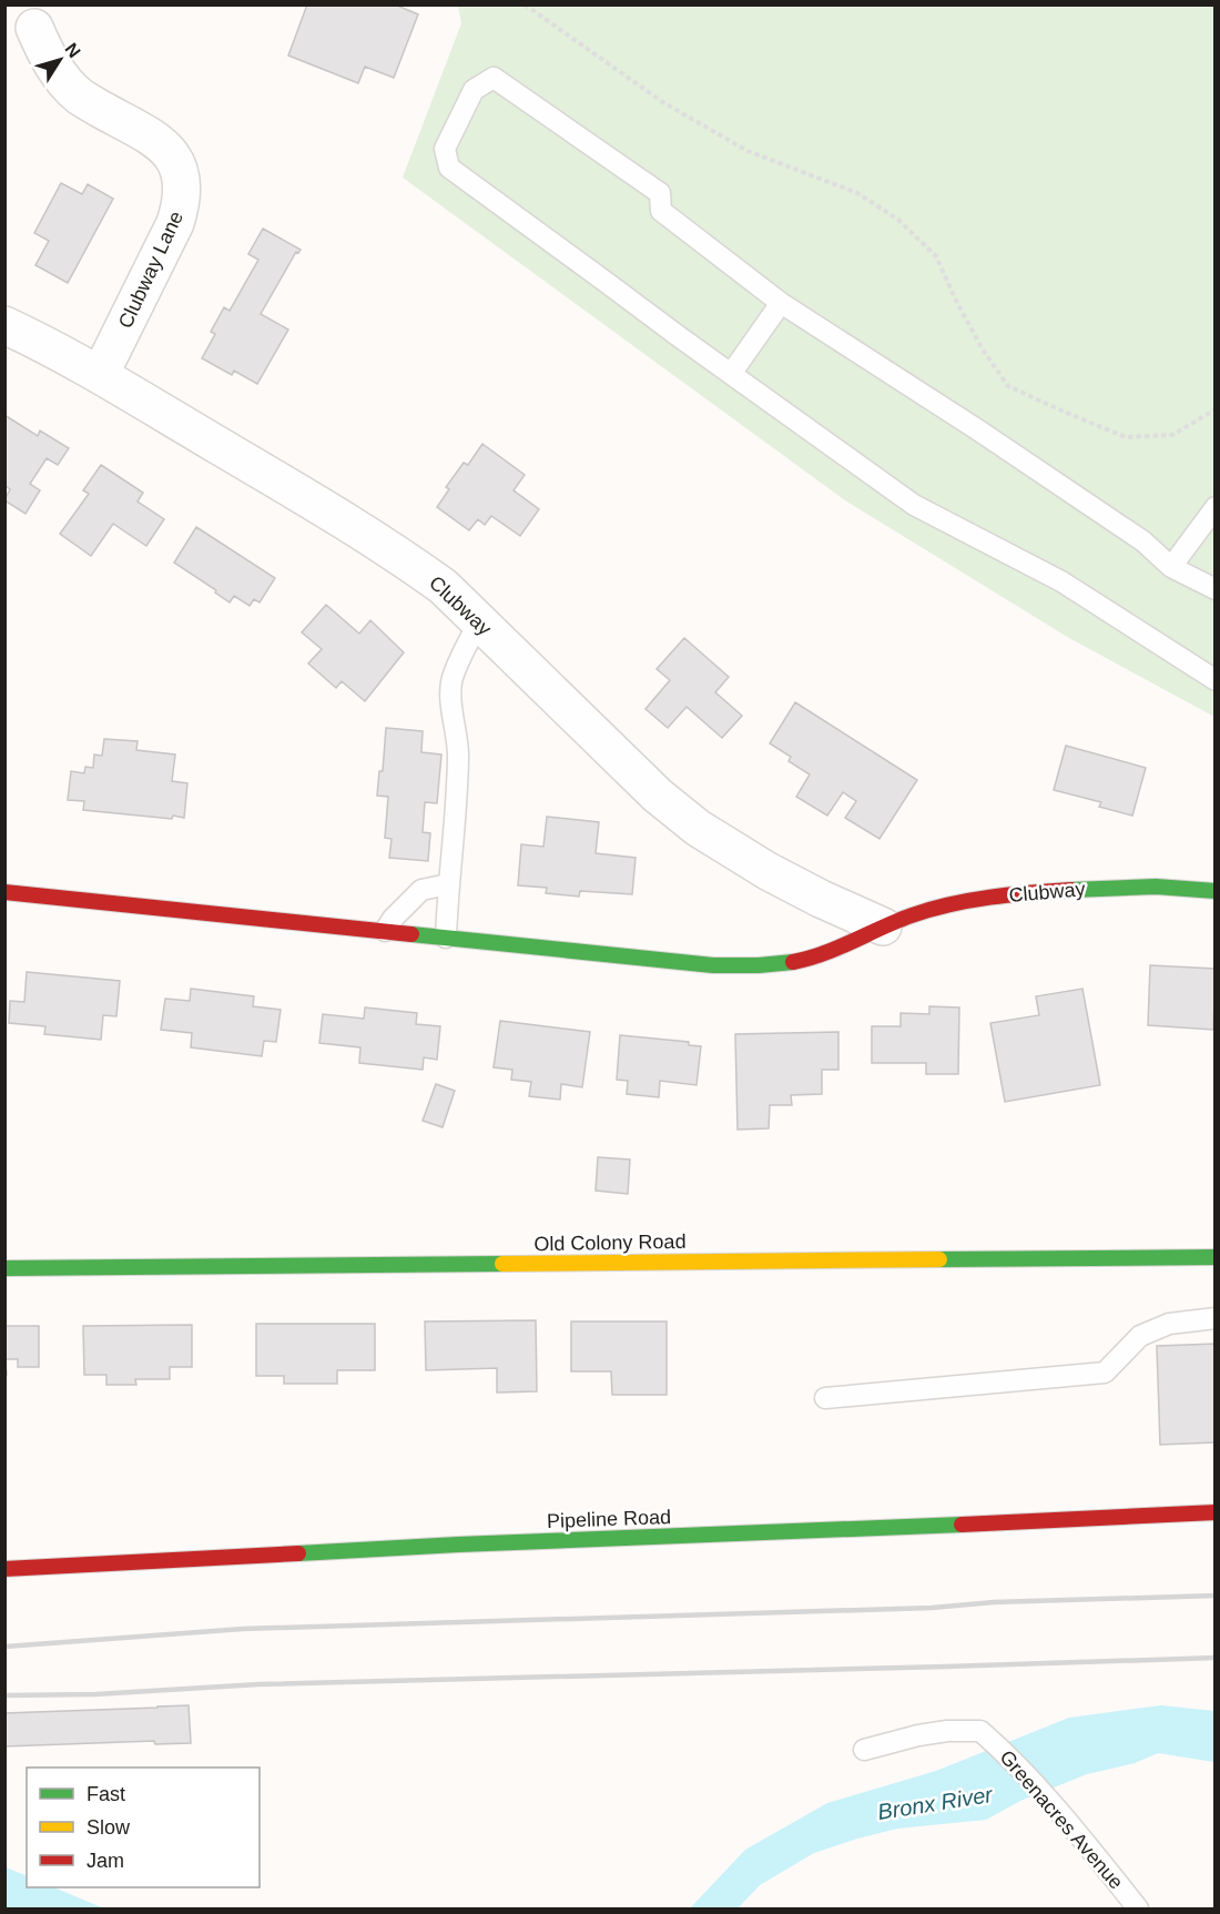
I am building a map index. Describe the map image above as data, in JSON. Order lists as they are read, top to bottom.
{
  "streets": {
    "street": [
      "Clubway Lane",
      "Clubway",
      "Old Colony Road",
      "Pipeline Road"
    ],
    "lane": ["Greenacres Avenue"]
  },
  "crossings": [
    ["Clubway Lane", "Clubway"]
  ],
  "water": ["Bronx River"],
  "legend": ["Fast", "Slow", "Jam"],
  "north": "top right"
}
